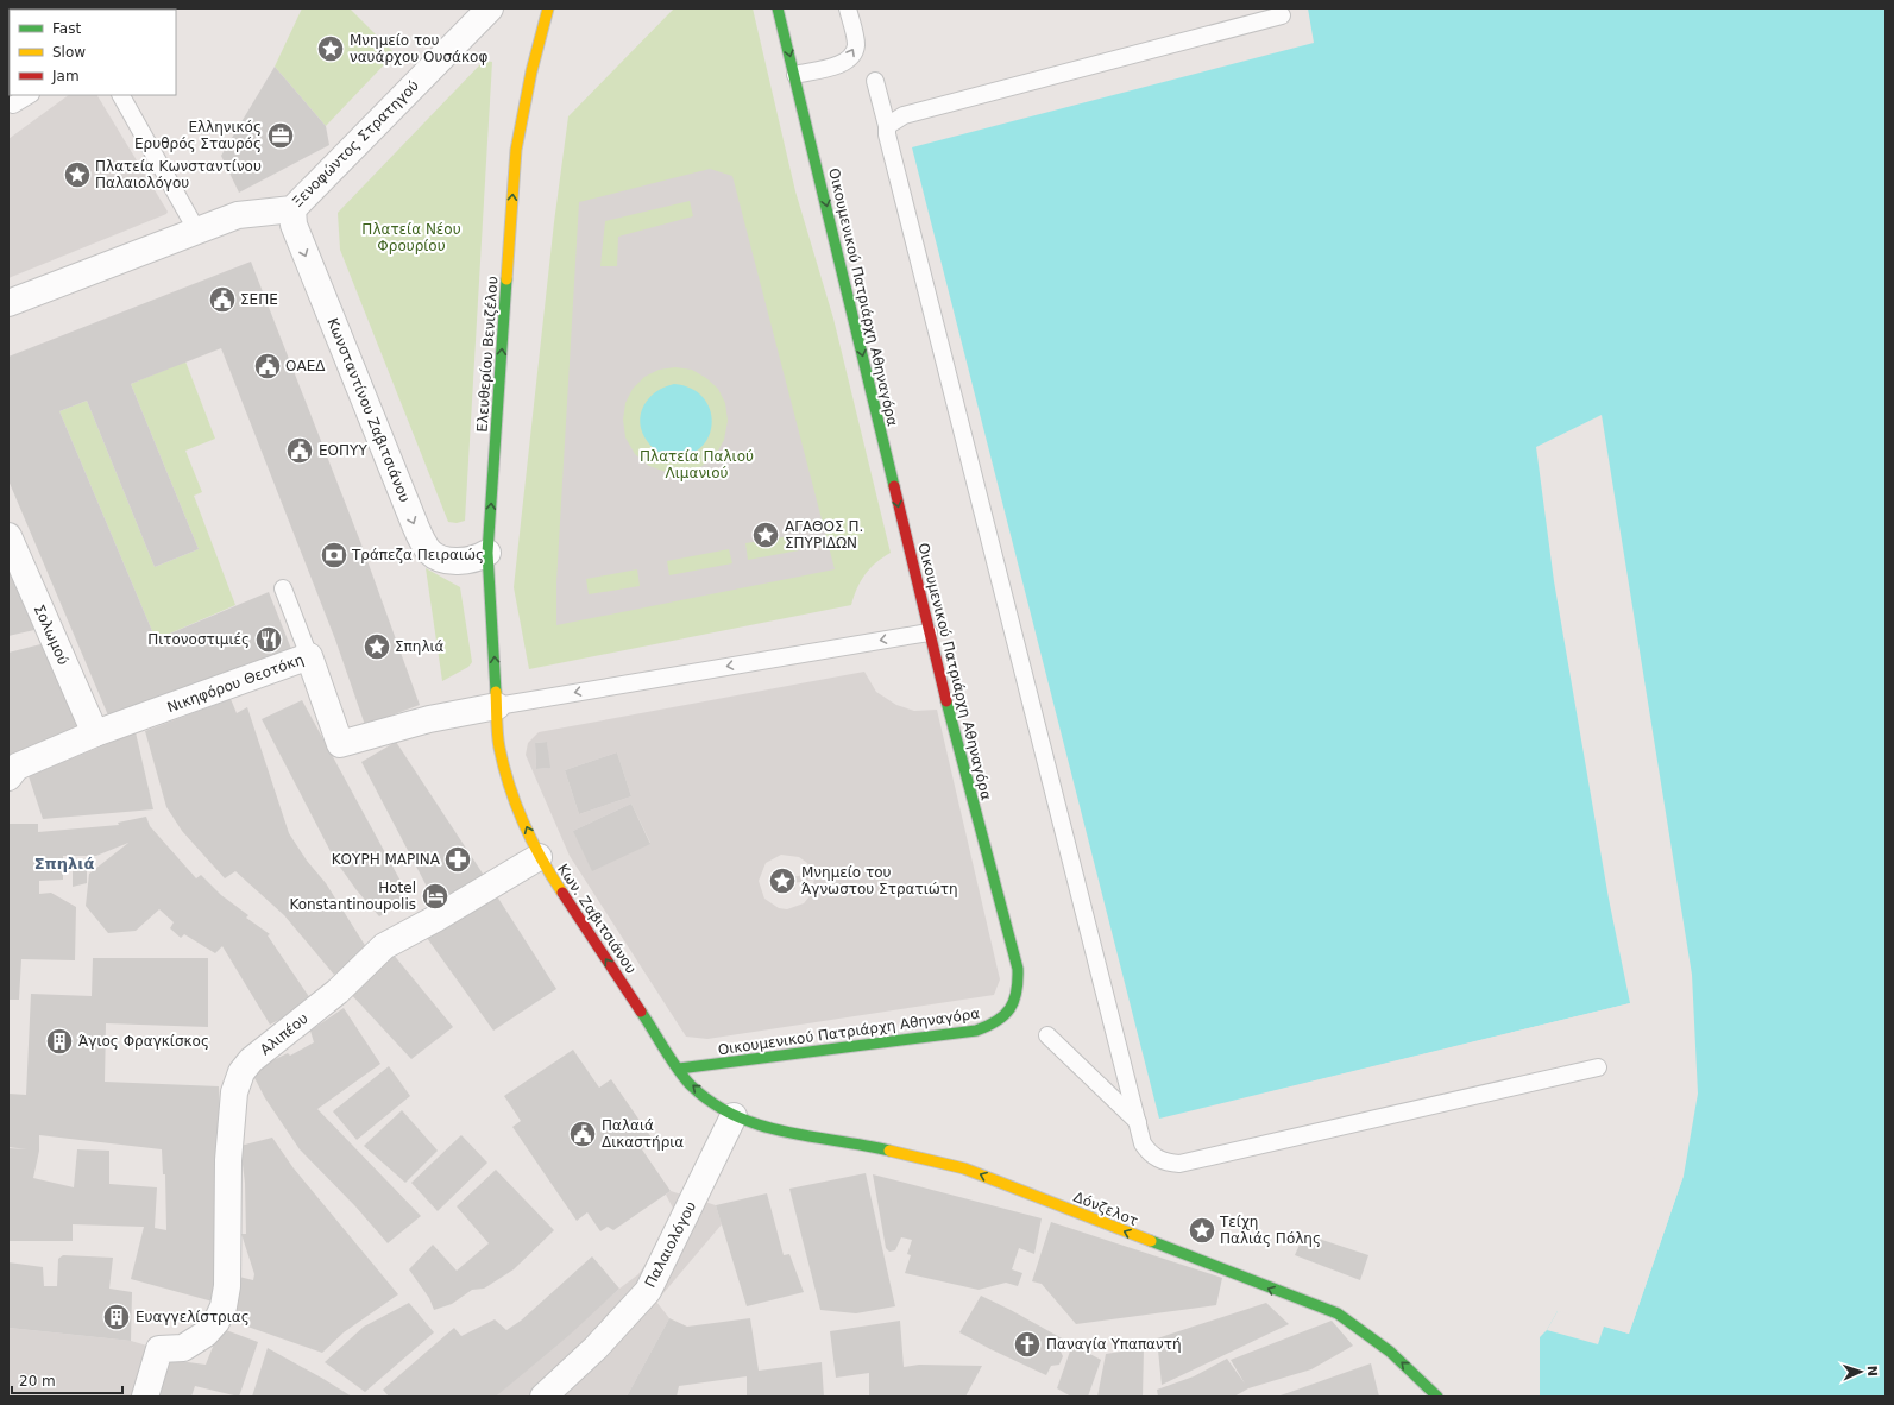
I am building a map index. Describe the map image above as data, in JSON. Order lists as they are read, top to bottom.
{
  "streets": {
    "main road": [
      "Οικουμενικού Πατριάρχη Αθηναγόρα",
      "Ελευθερίου Βενιζέλου",
      "Κων. Ζαβιτσιάνου",
      "Δόνζελοτ"
    ],
    "street": [
      "Ξενοφώντος Στρατηγού",
      "Κωνσταντίνου Ζαβιτσιάνου",
      "Σολωμού",
      "Νικηφόρου Θεοτόκη",
      "Αλιπέου",
      "Παλαιολόγου"
    ]
  },
  "crossings": [
    ["Ξενοφώντος Στρατηγού", "Κωνσταντίνου Ζαβιτσιάνου"],
    ["Οικουμενικού Πατριάρχη Αθηναγόρα", "Κων. Ζαβιτσιάνου"],
    ["Ελευθερίου Βενιζέλου", "Κωνσταντίνου Ζαβιτσιάνου"],
    ["Ελευθερίου Βενιζέλου", "Νικηφόρου Θεοτόκη"],
    ["Ελευθερίου Βενιζέλου", "Κων. Ζαβιτσιάνου"],
    ["Σολωμού", "Νικηφόρου Θεοτόκη"],
    ["Νικηφόρου Θεοτόκη", "Κων. Ζαβιτσιάνου"],
    ["Κων. Ζαβιτσιάνου", "Αλιπέου"],
    ["Κων. Ζαβιτσιάνου", "Δόνζελοτ"],
    ["Κων. Ζαβιτσιάνου", "Παλαιολόγου"],
    ["Δόνζελοτ", "Παλαιολόγου"]
  ],
  "one_way": [
    "Οικουμενικού Πατριάρχη Αθηναγόρα",
    "Ελευθερίου Βενιζέλου",
    "Κωνσταντίνου Ζαβιτσιάνου",
    "Κων. Ζαβιτσιάνου",
    "Δόνζελοτ"
  ],
  "districts": ["Σπηλιά"],
  "parks": ["Πλατεία Νέου Φρουρίου", "Πλατεία Παλιού Λιμανιού"],
  "places": {
    "place": [
      "Μνημείο του ναυάρχου Ουσάκοφ",
      "Πλατεία Κωνσταντίνου Παλαιολόγου",
      "ΑΓΑΘΟΣ Π. ΣΠΥΡΙΔΩΝ",
      "Σπηλιά",
      "Μνημείο του Άγνωστου Στρατιώτη",
      "Τείχη Παλιάς Πόλης"
    ],
    "office": ["Ελληνικός Ερυθρός Σταυρός"],
    "public building": [
      "ΣΕΠΕ",
      "ΟΑΕΔ",
      "ΕΟΠΥΥ",
      "Παλαιά Δικαστήρια"
    ],
    "bank": ["Τράπεζα Πειραιώς"],
    "restaurant": ["Πιτονοστιμιές"],
    "pharmacy": ["ΚΟΥΡΗ ΜΑΡΙΝΑ"],
    "hotel": ["Hotel Konstantinoupolis"],
    "building": ["Άγιος Φραγκίσκος", "Ευαγγελίστριας"],
    "church": ["Παναγία Υπαπαντή"]
  },
  "legend": ["Fast", "Slow", "Jam"],
  "scale_bar": "20 m",
  "north": "right"
}
